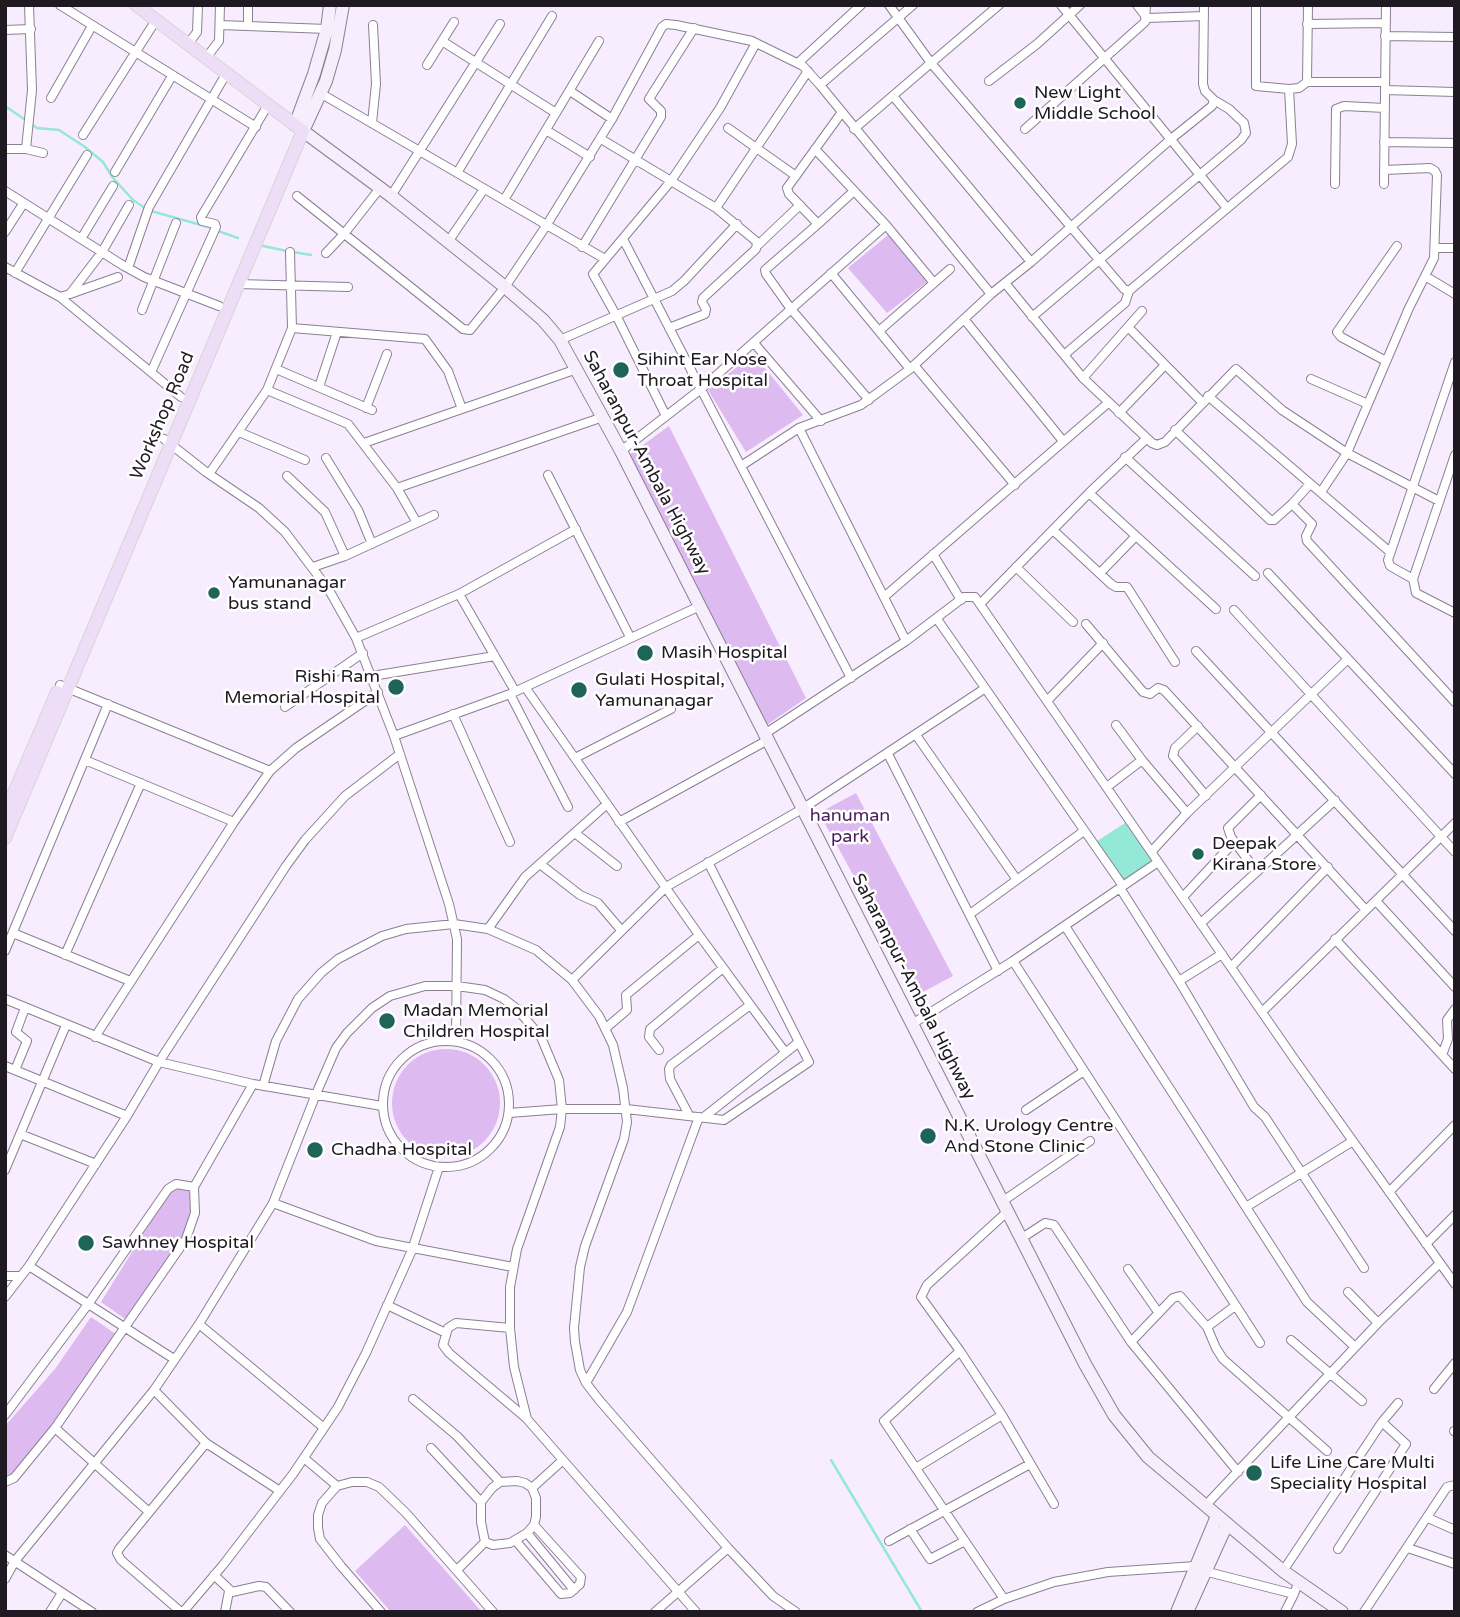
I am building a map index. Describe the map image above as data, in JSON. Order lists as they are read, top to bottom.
{
  "streets": {
    "main road": ["Workshop Road", "Saharanpur-Ambala Highway"]
  },
  "crossings": [
    ["Workshop Road", "Saharanpur-Ambala Highway"]
  ],
  "parks": ["hanuman park"],
  "places": [
    "New Light Middle School",
    "Sihint Ear Nose Throat Hospital",
    "Yamunanagar bus stand",
    "Masih Hospital",
    "Rishi Ram Memorial Hospital",
    "Gulati Hospital, Yamunanagar",
    "Deepak Kirana Store",
    "Madan Memorial Children Hospital",
    "N.K. Urology Centre And Stone Clinic",
    "Chadha Hospital",
    "Sawhney Hospital",
    "Life Line Care Multi Speciality Hospital"
  ]
}
